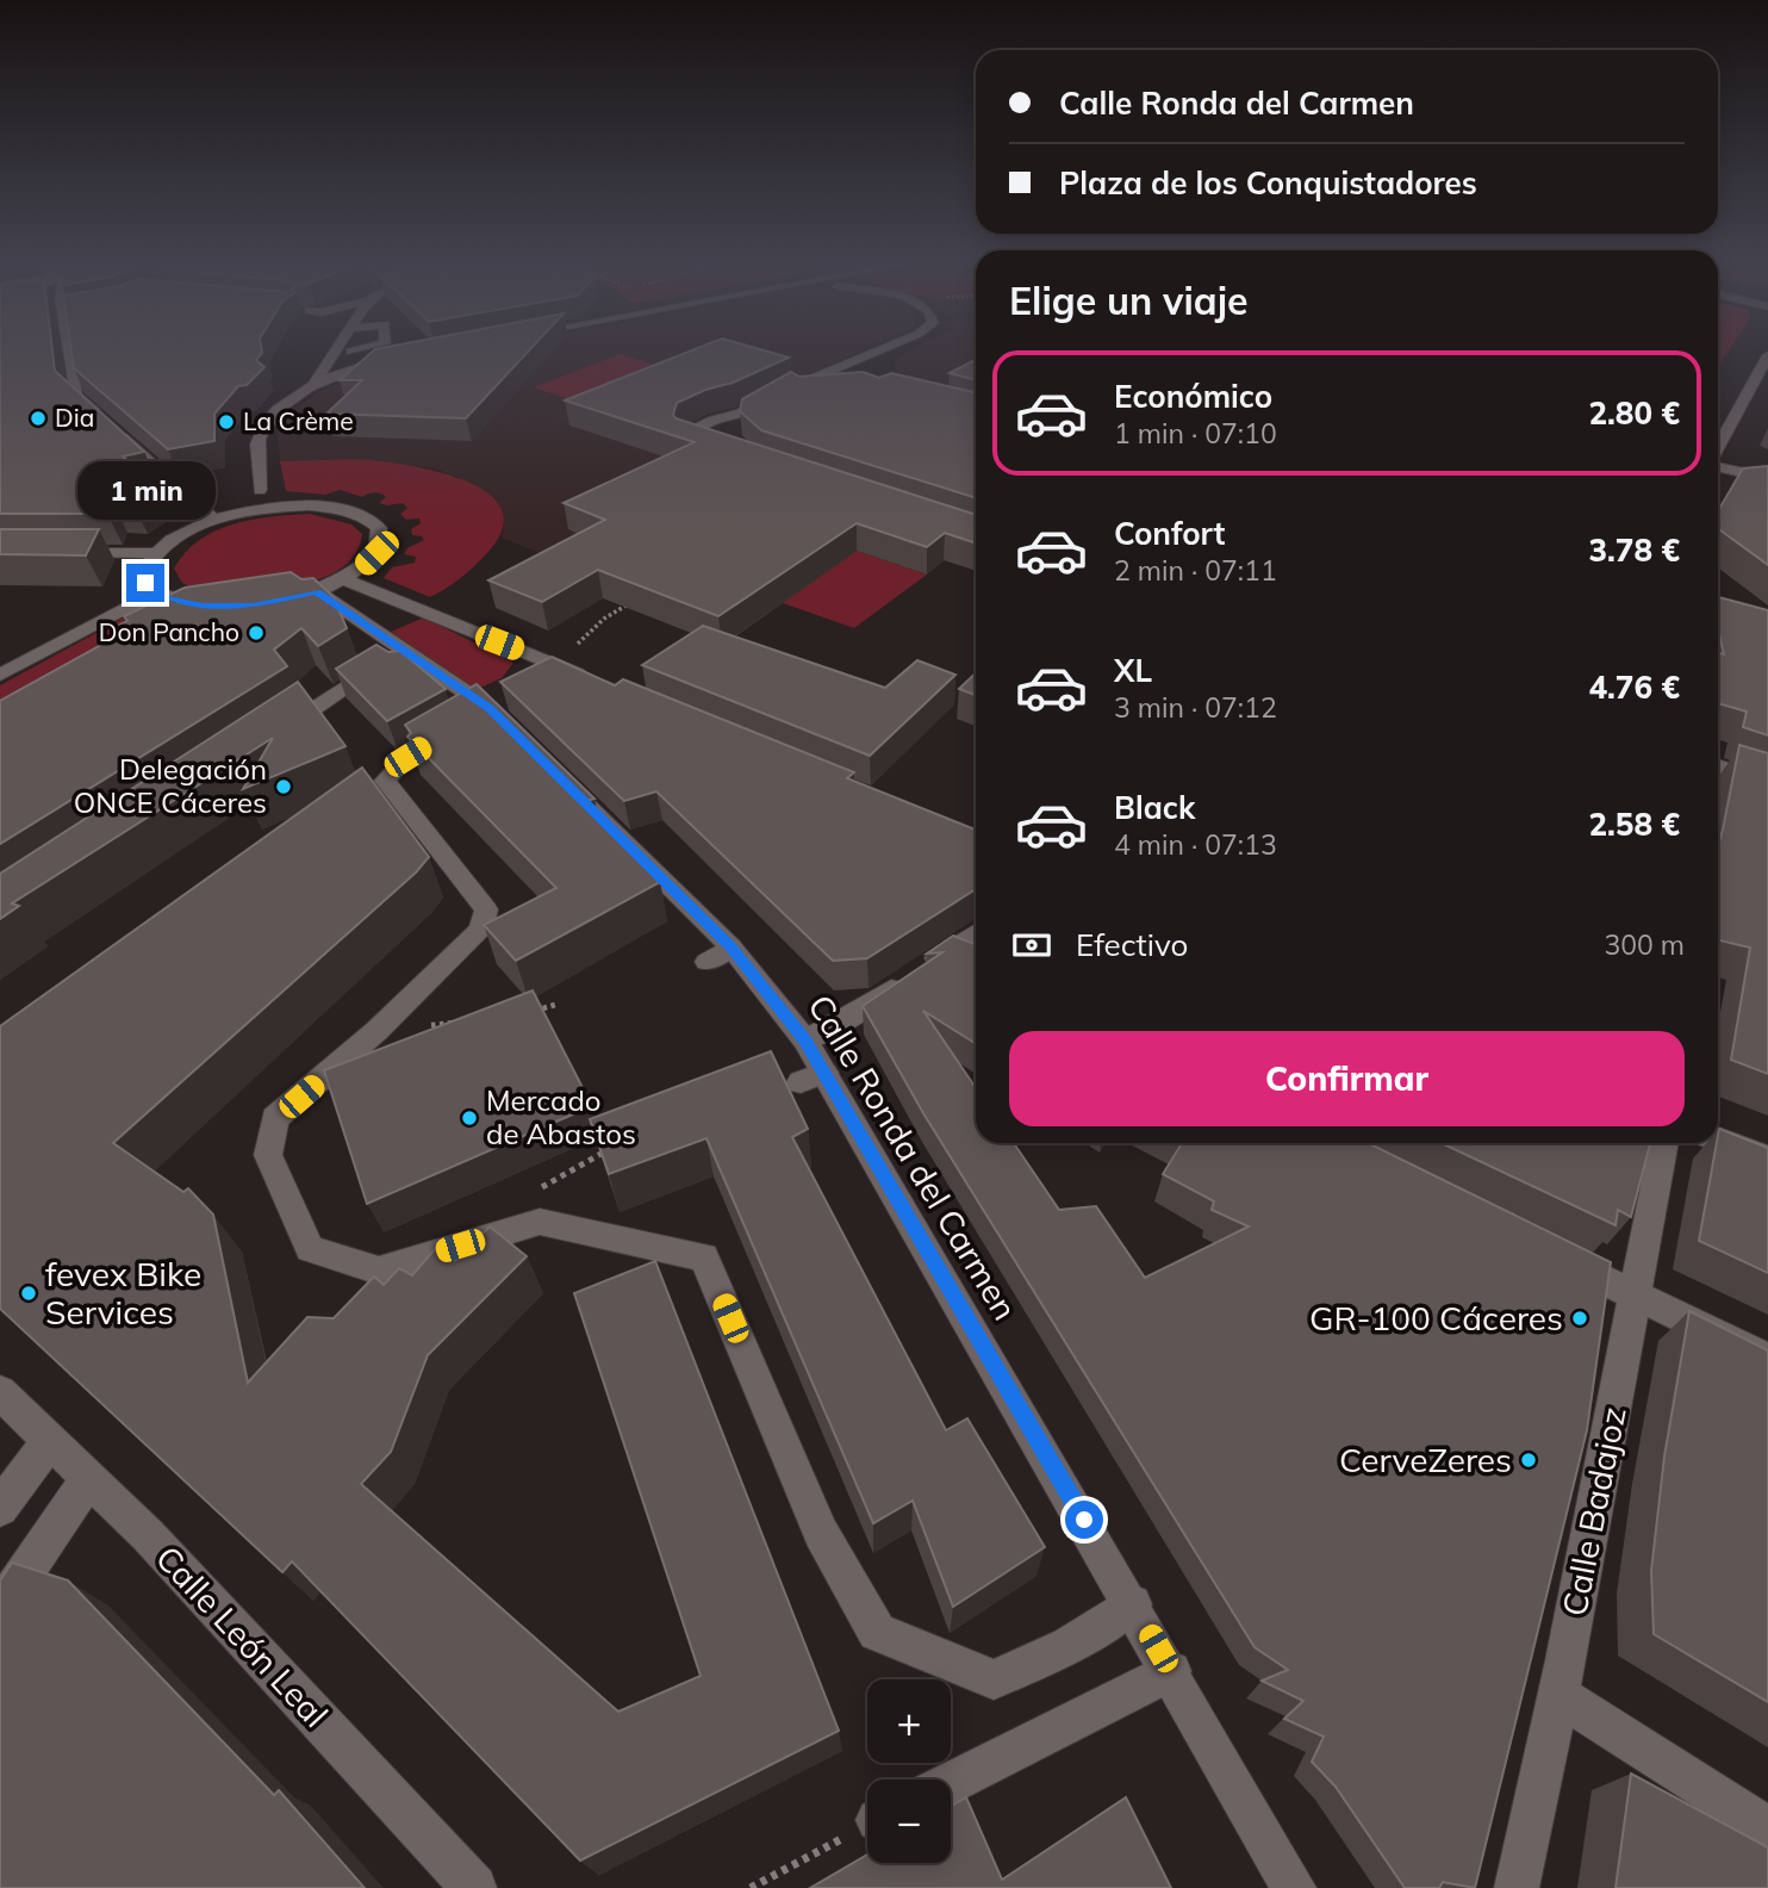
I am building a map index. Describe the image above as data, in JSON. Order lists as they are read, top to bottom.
{
  "streets": {
    "street": ["Calle Ronda del Carmen", "Calle Badajoz", "Calle León Leal"]
  },
  "places": [
    "Dia",
    "La Crème",
    "Don Pancho",
    "Delegación ONCE Cáceres",
    "Mercado de Abastos",
    "fevex Bike Services",
    "GR-100 Cáceres",
    "CerveZeres"
  ],
  "page": {
    "banner": ["Calle Ronda del Carmen", "Plaza de los Conquistadores"],
    "heading": "Elige un viaje",
    "list": [
      {
        "name": "Económico",
        "note": "1 min · 07:10",
        "value": "2.80 €"
      },
      {
        "name": "Confort",
        "note": "2 min · 07:11",
        "value": "3.78 €"
      },
      {
        "name": "XL",
        "note": "3 min · 07:12",
        "value": "4.76 €"
      },
      {
        "name": "Black",
        "note": "4 min · 07:13",
        "value": "2.58 €"
      }
    ],
    "bubble": "1 min",
    "pay": ["Efectivo", "300 m"],
    "buttons": "Confirmar",
    "map_buttons": ["+", "−"]
  }
}
